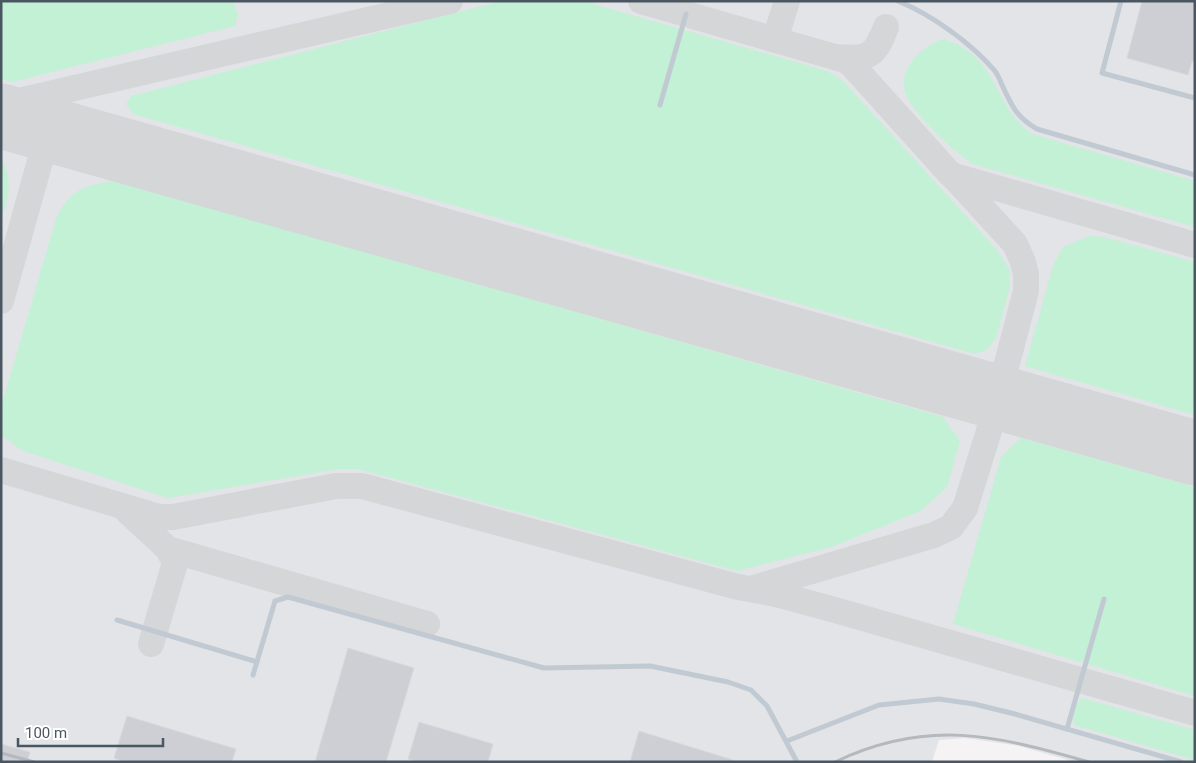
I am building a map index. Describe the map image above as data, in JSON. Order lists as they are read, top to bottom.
{
  "scale_bar": "100 m"
}
